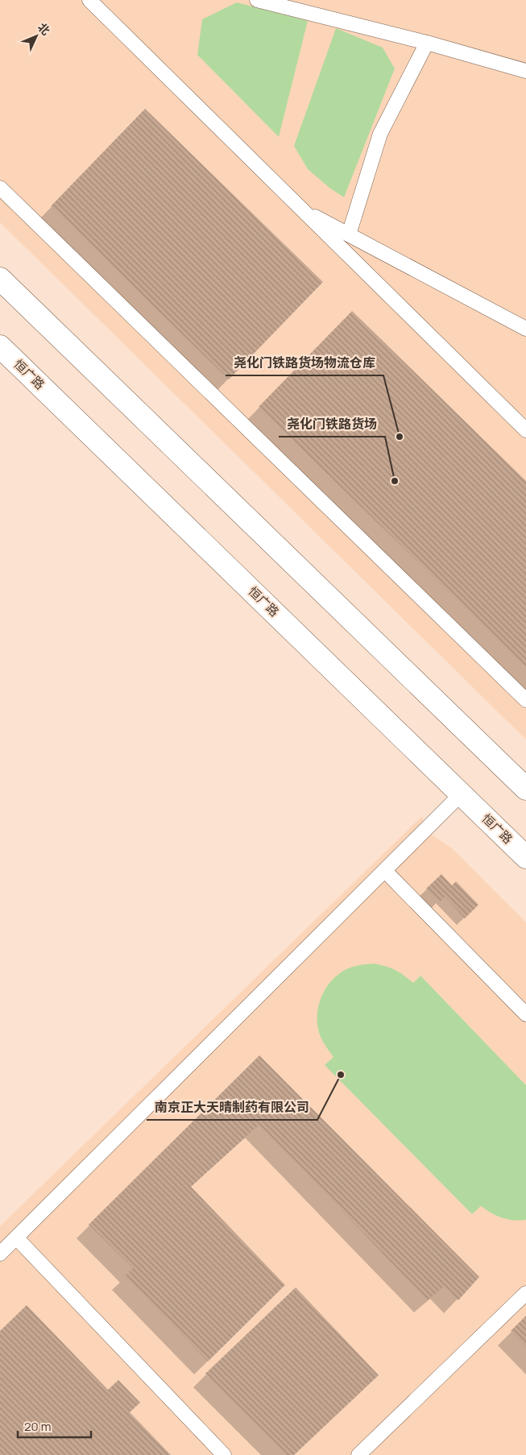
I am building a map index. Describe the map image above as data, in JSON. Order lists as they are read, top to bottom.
{
  "streets": {
    "street": ["恒广路"]
  },
  "places": ["尧化门铁路货场物流仓库", "尧化门铁路货场", "南京正大天晴制药有限公司"],
  "scale_bar": "20 m",
  "north": "top right"
}
